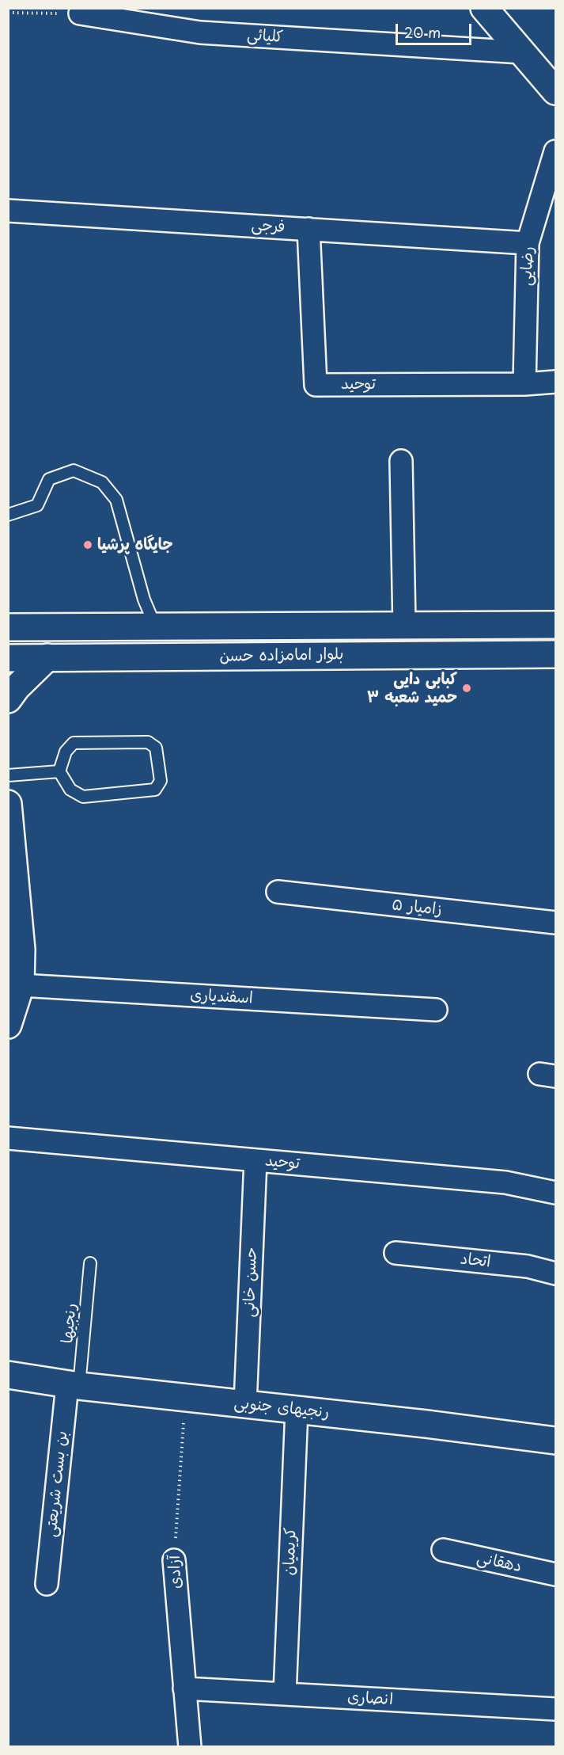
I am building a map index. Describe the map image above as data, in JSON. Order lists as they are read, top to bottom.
{
  "streets": {
    "main road": ["بلوار امامزاده حسن", "رنجیهای جنوبی"],
    "street": [
      "کلیائی",
      "فرجی",
      "رضایی",
      "توحید",
      "زامیار ۵",
      "اسفندیاری",
      "اتحاد",
      "حسن خانی",
      "بن بست شریعتی",
      "کریمیان",
      "دهقانی",
      "آزادی",
      "انصاری"
    ],
    "lane": ["رنجیها"]
  },
  "crossings": [
    ["فرجی", "رضایی"],
    ["فرجی", "توحید"],
    ["رضایی", "توحید"],
    ["توحید", "حسن خانی"],
    ["حسن خانی", "رنجیهای جنوبی"],
    ["رنجیها", "رنجیهای جنوبی"],
    ["رنجیها", "بن بست شریعتی"],
    ["رنجیهای جنوبی", "بن بست شریعتی"],
    ["رنجیهای جنوبی", "کریمیان"],
    ["رنجیهای جنوبی", "آزادی"],
    ["کریمیان", "انصاری"],
    ["آزادی", "انصاری"]
  ],
  "places": ["جایگاه پرشیا", "کبابی دایی حمید شعبه ۳"],
  "scale_bar": "20 m"
}
